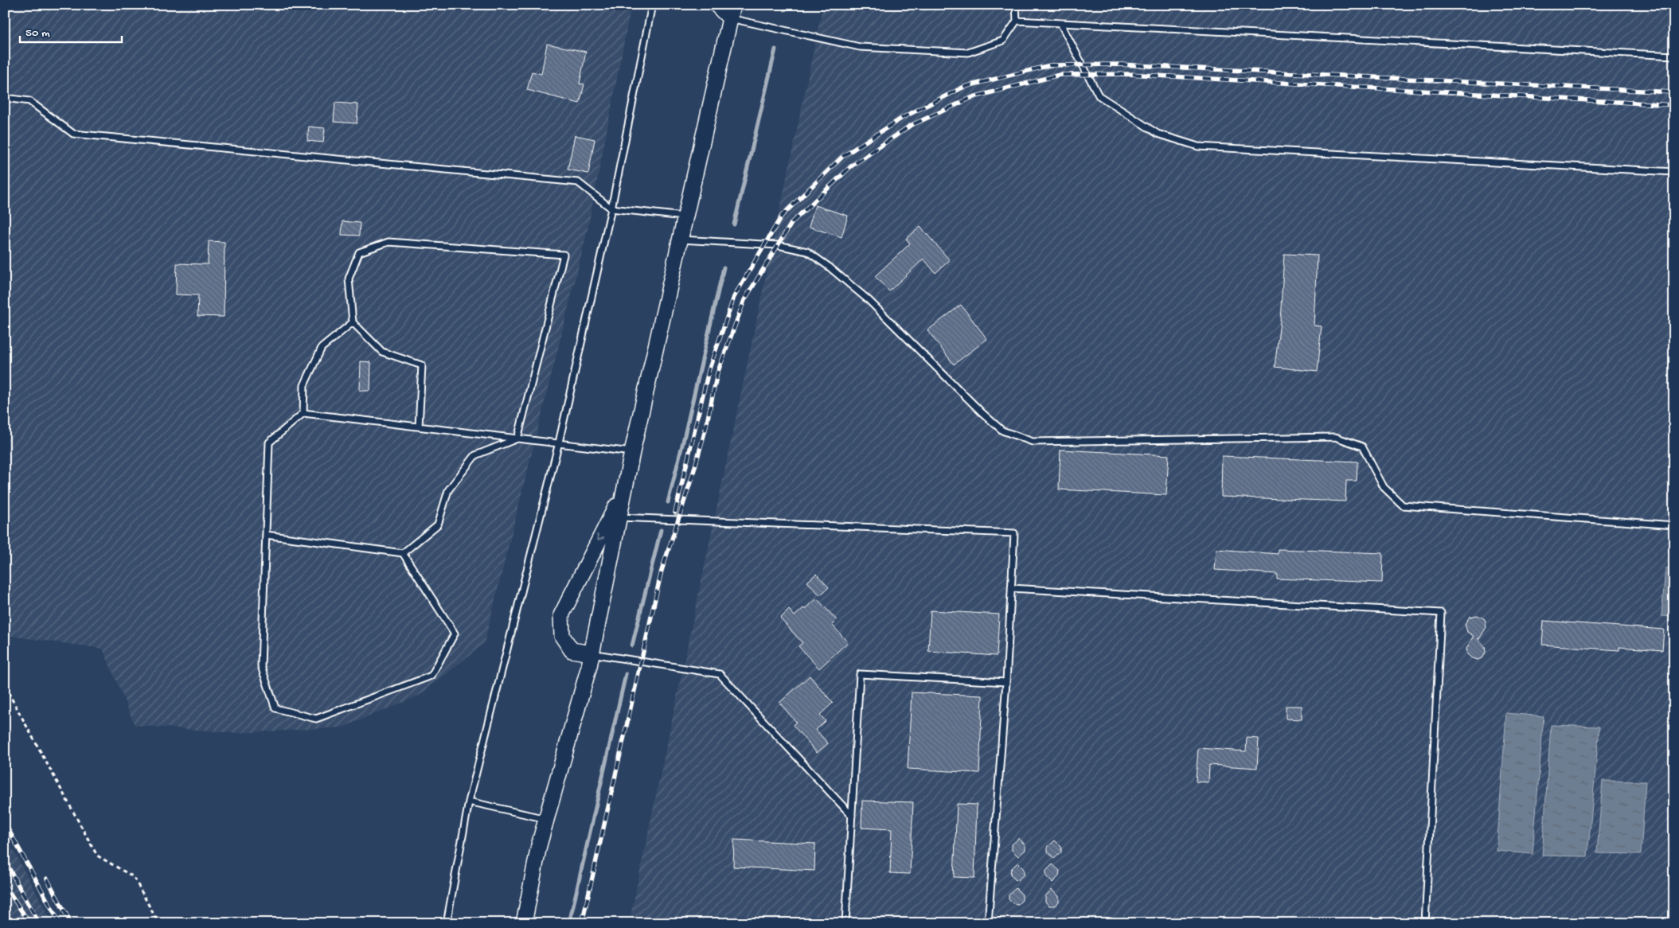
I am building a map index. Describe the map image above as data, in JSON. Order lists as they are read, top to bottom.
{
  "scale_bar": "50 m"
}
